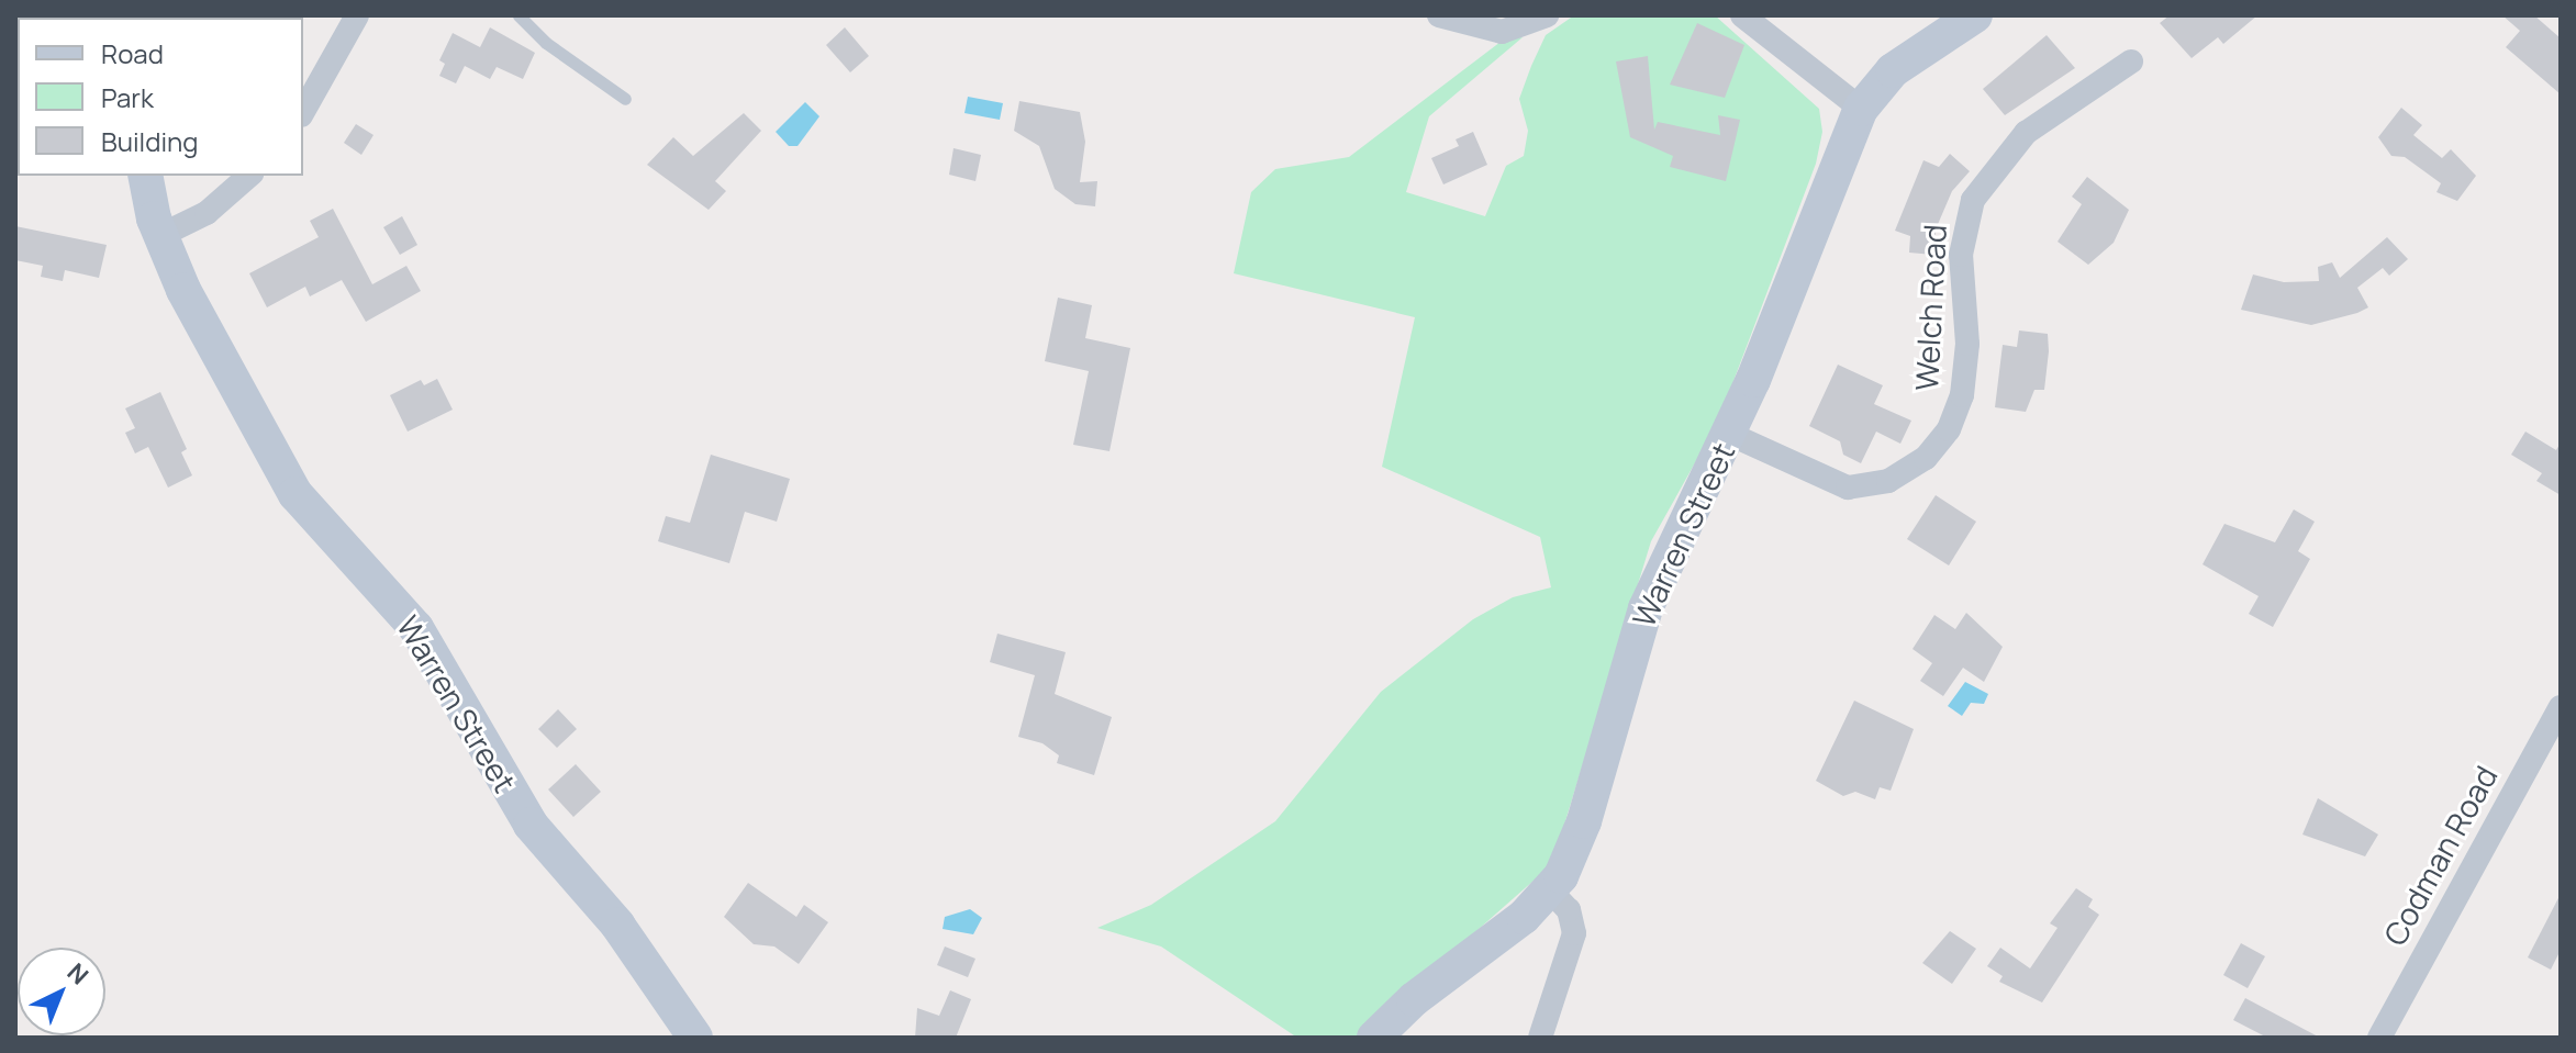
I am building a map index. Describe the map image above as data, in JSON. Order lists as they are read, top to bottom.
{
  "streets": {
    "street": ["Welch Road", "Warren Street", "Codman Road"]
  },
  "crossings": [
    ["Welch Road", "Warren Street"]
  ],
  "legend": ["Road", "Park", "Building"],
  "north": "top right"
}
